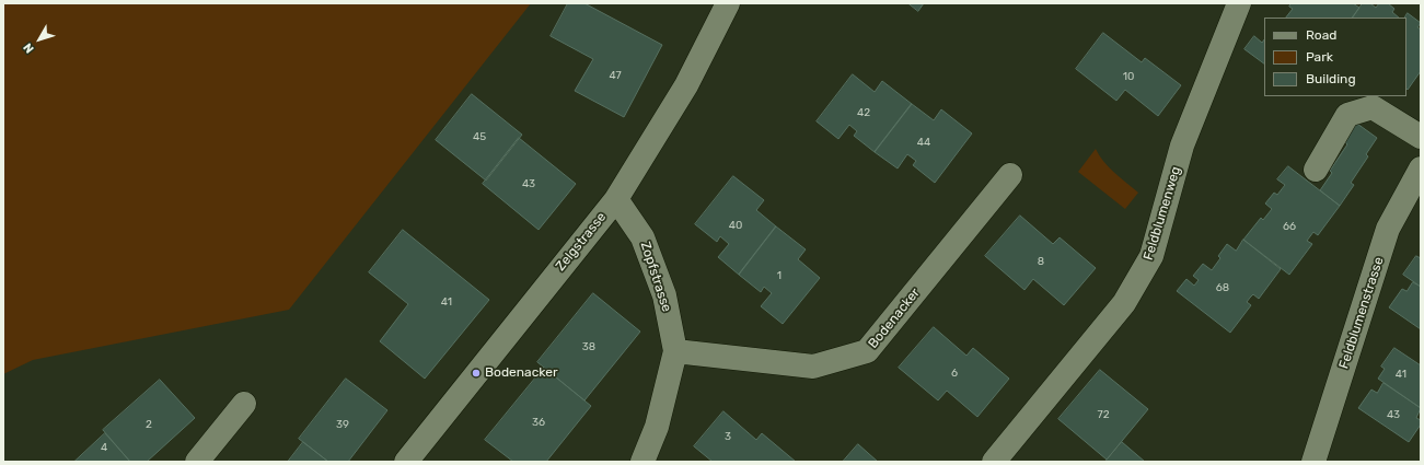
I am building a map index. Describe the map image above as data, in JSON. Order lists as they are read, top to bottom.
{
  "streets": {
    "street": [
      "Feldblumenweg",
      "Zelgstrasse",
      "Zopfstrasse",
      "Feldblumenstrasse",
      "Bodenacker"
    ]
  },
  "crossings": [
    ["Zelgstrasse", "Zopfstrasse"],
    ["Zopfstrasse", "Bodenacker"]
  ],
  "places": ["Bodenacker"],
  "house_numbers": [
    "47",
    "10",
    "42",
    "45",
    "44",
    "43",
    "40",
    "66",
    "8",
    "1",
    "68",
    "41",
    "38",
    "6",
    "41",
    "72",
    "43",
    "36",
    "2",
    "39",
    "3",
    "4"
  ],
  "legend": ["Road", "Park", "Building"],
  "north": "bottom left"
}
